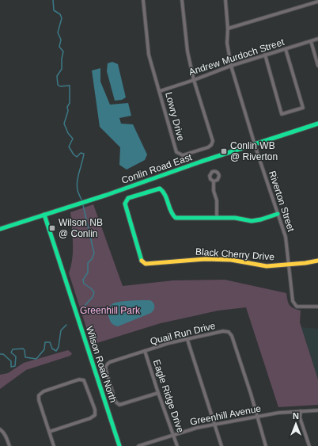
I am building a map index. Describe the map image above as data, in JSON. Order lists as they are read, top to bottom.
{
  "streets": {
    "street": [
      "Andrew Murdoch Street",
      "Lowry Drive",
      "Conlin Road East",
      "Riverton Street",
      "Black Cherry Drive",
      "Quail Run Drive",
      "Wilson Road North",
      "Eagle Ridge Drive",
      "Greenhill Avenue"
    ]
  },
  "crossings": [
    ["Andrew Murdoch Street", "Lowry Drive"],
    ["Andrew Murdoch Street", "Riverton Street"],
    ["Conlin Road East", "Riverton Street"],
    ["Conlin Road East", "Wilson Road North"],
    ["Riverton Street", "Black Cherry Drive"],
    ["Quail Run Drive", "Eagle Ridge Drive"],
    ["Quail Run Drive", "Greenhill Avenue"],
    ["Eagle Ridge Drive", "Greenhill Avenue"]
  ],
  "parks": ["Greenhill Park"],
  "places": {
    "transit": ["Conlin WB @ Riverton", "Wilson NB @ Conlin"]
  },
  "north": "top"
}
